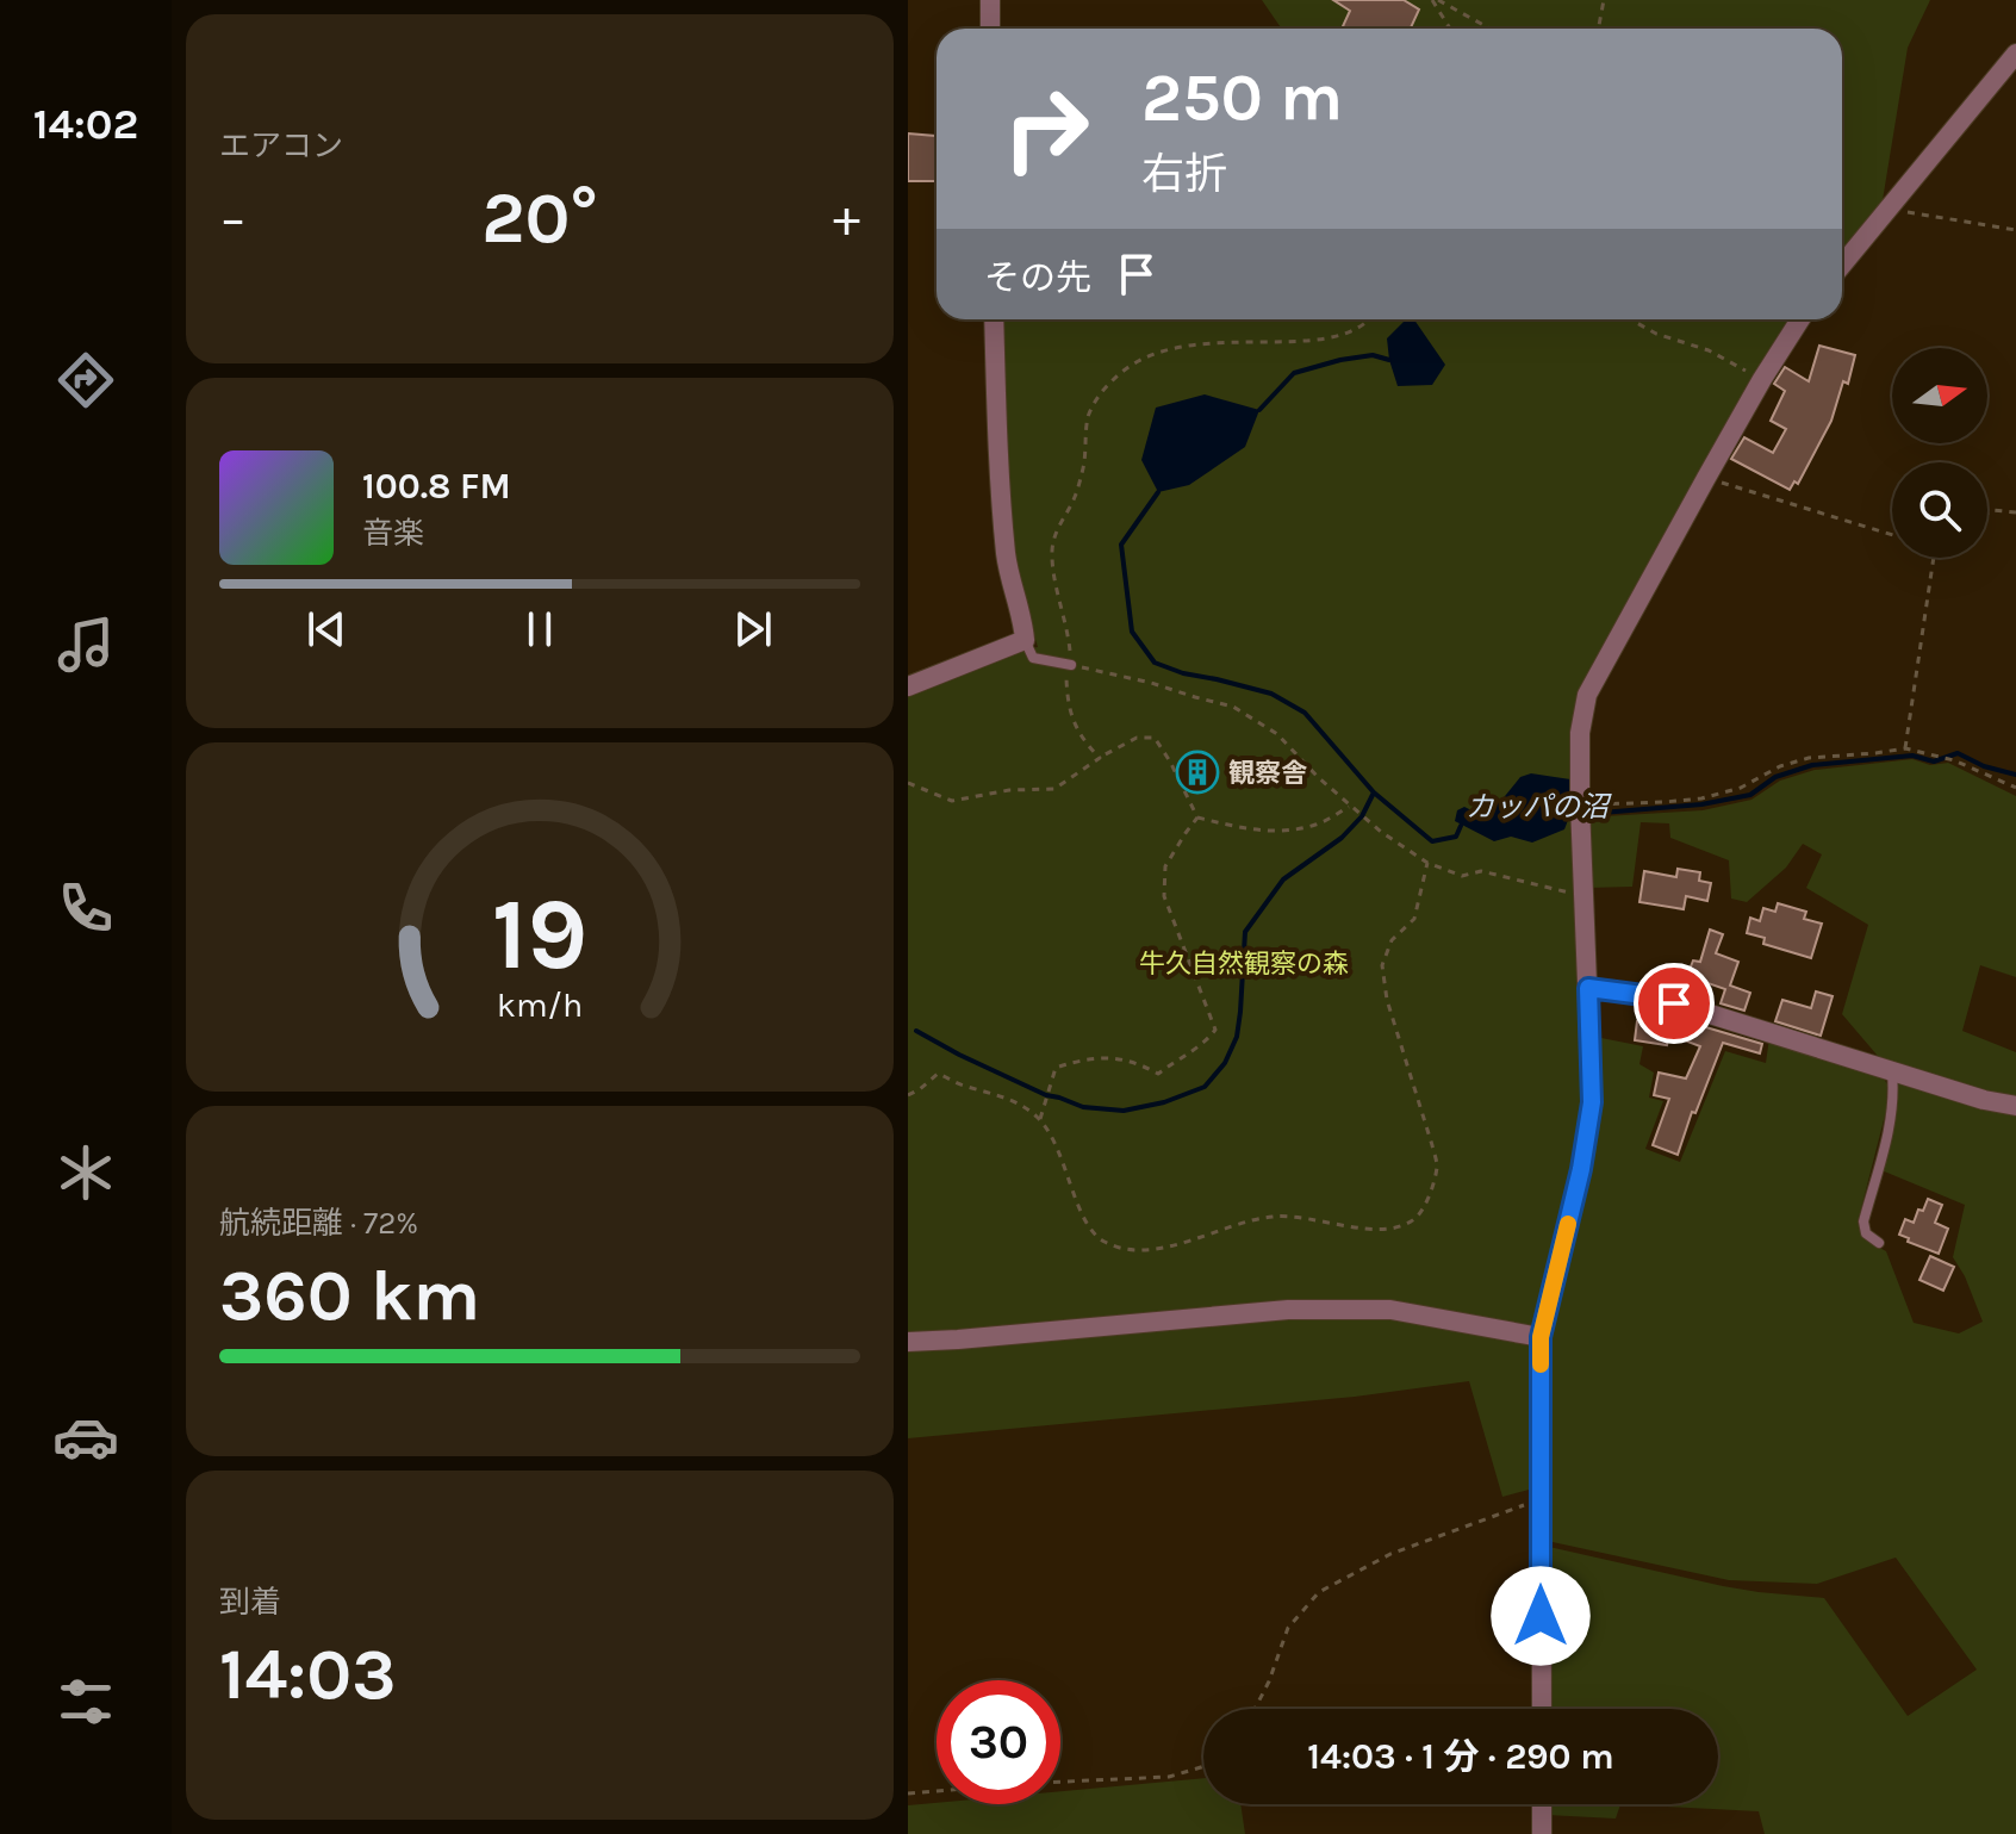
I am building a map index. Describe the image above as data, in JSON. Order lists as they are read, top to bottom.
{
  "water": ["カッパの沼"],
  "parks": ["牛久自然観察の森"],
  "places": {
    "building": ["観察舎"]
  },
  "north": "right",
  "page": {
    "tabs": "14:02",
    "tile": [
      "エアコン",
      ["航続距離 · 72%", "360 km"],
      ["到着", "14:03"]
    ],
    "turn": ["250 m", "右折"],
    "heat": ["−", "20°", "+"],
    "then": "その先",
    "song": ["100.8 FM", "音楽"],
    "limit": "30",
    "trip": "14:03 · 1 分 · 290 m",
    "gauge": ["19", "km/h"]
  }
}
